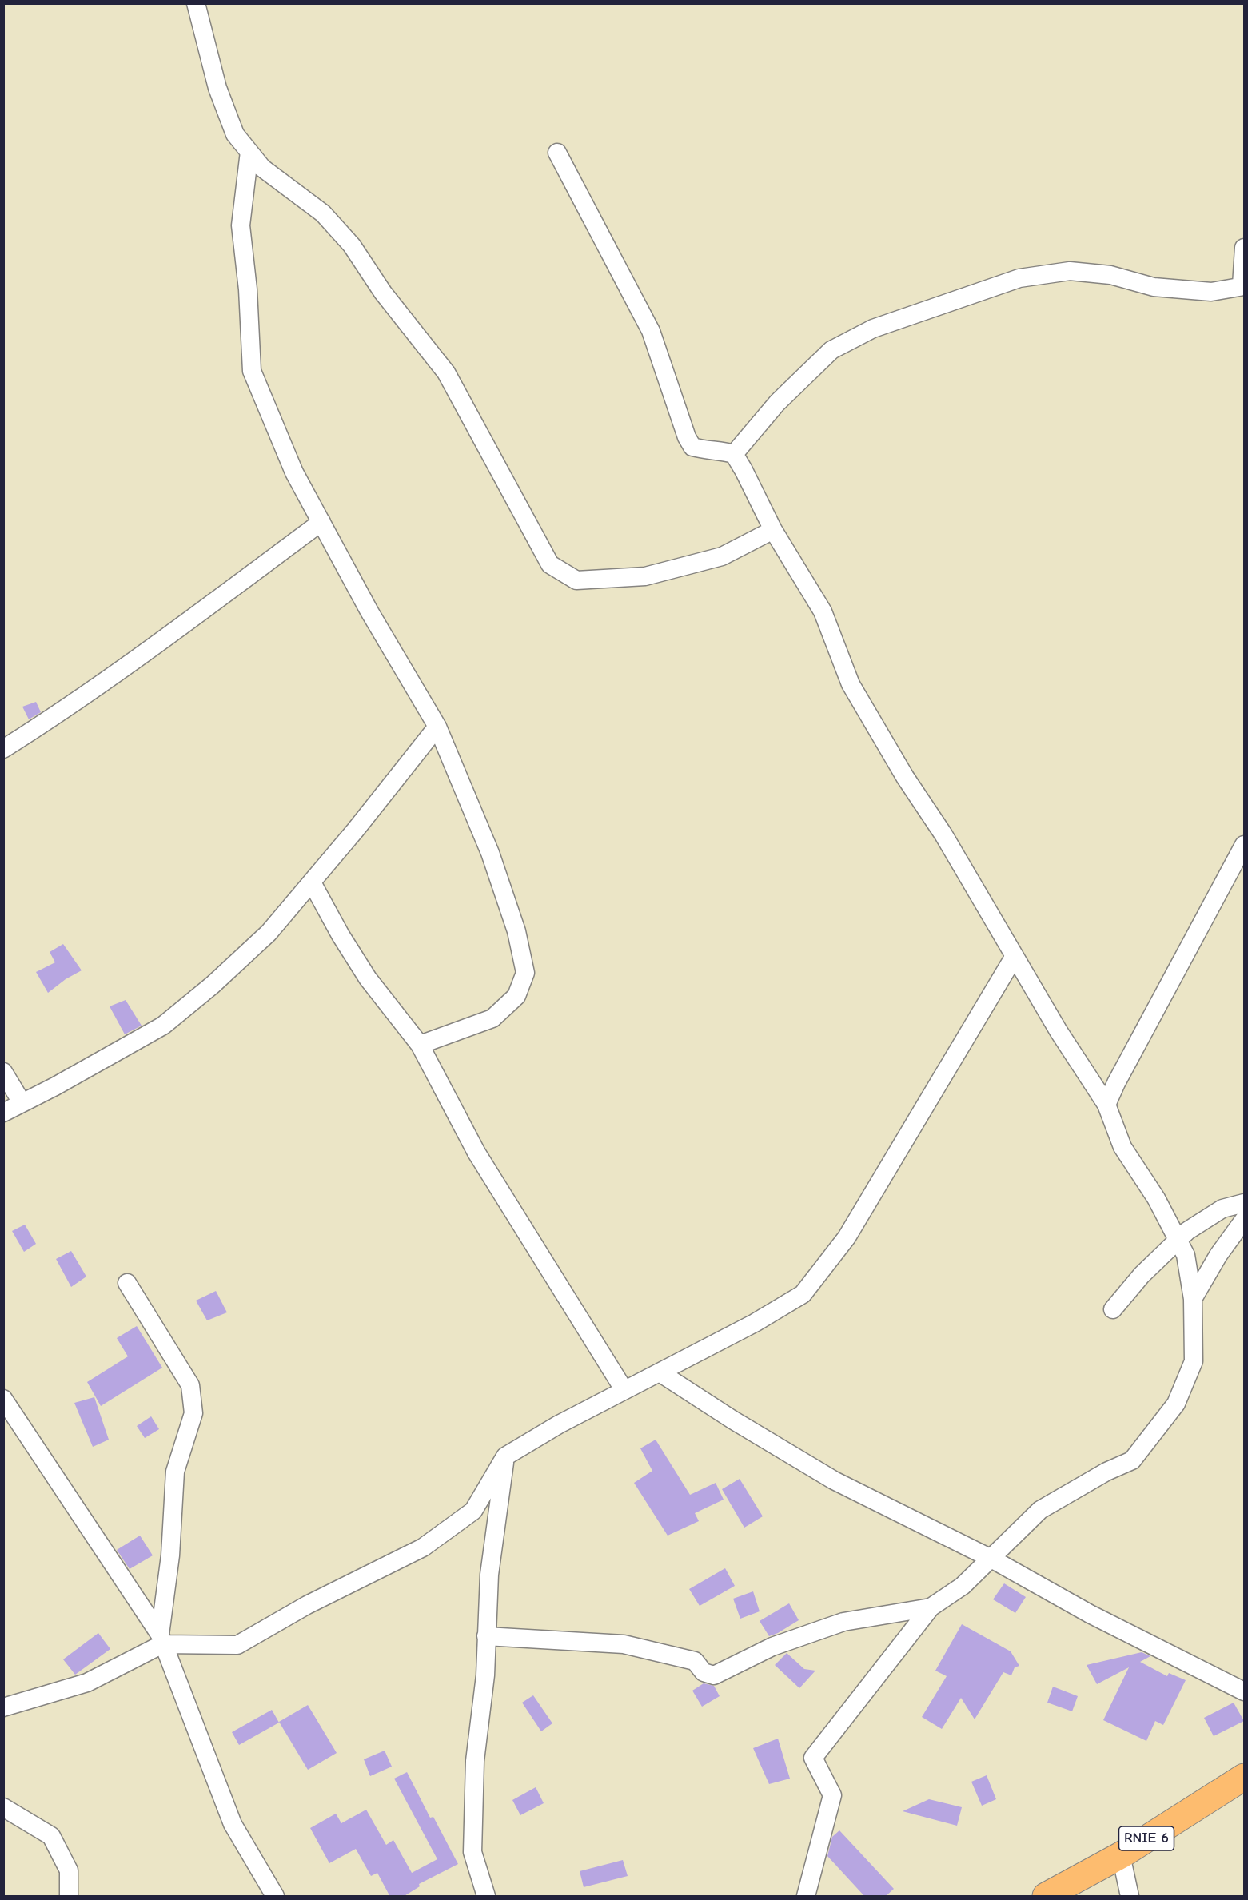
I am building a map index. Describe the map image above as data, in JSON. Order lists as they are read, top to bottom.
{
  "streets": {
    "main road": ["RNIE 6"]
  }
}
